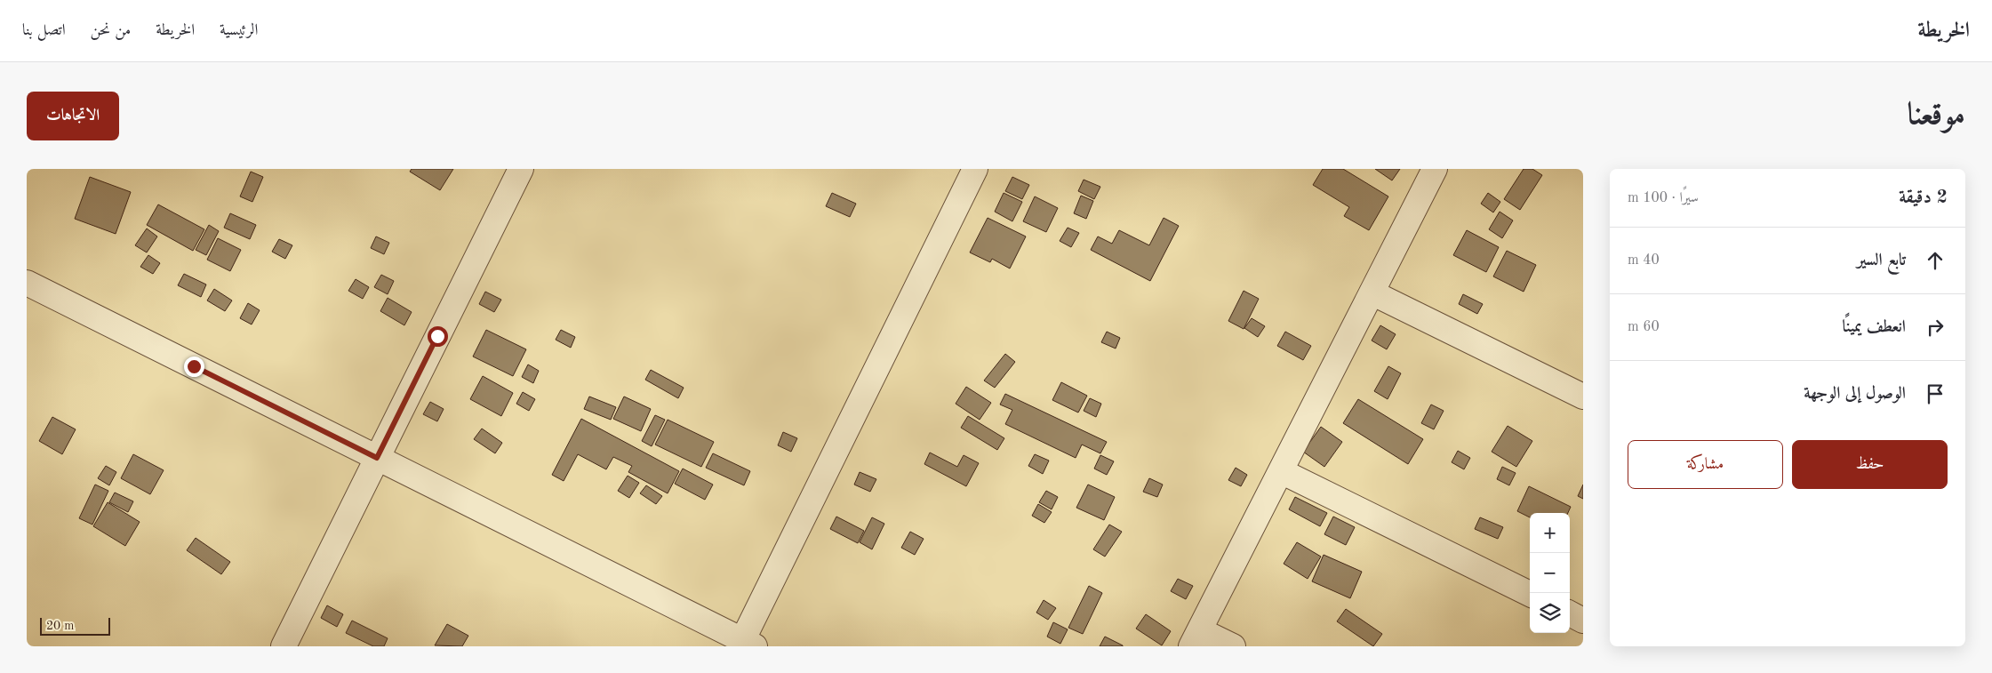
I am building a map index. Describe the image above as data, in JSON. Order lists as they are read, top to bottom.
{
  "scale_bar": "20 m",
  "page": {
    "header": "الخريطة",
    "nav": [
      "الرئيسية",
      "الخريطة",
      "من نحن",
      "اتصل بنا"
    ],
    "title": "موقعنا",
    "buttons": [
      "الاتجاهات",
      ["حفظ", "مشاركة"]
    ],
    "heading": ["2 دقيقة", "سيرًا · 100 m"],
    "list": [
      ["تابع السير", "40 m"],
      ["انعطف يمينًا", "60 m"],
      "الوصول إلى الوجهة"
    ],
    "map_buttons": ["+", "−"],
    "scale": "20 m"
  }
}
